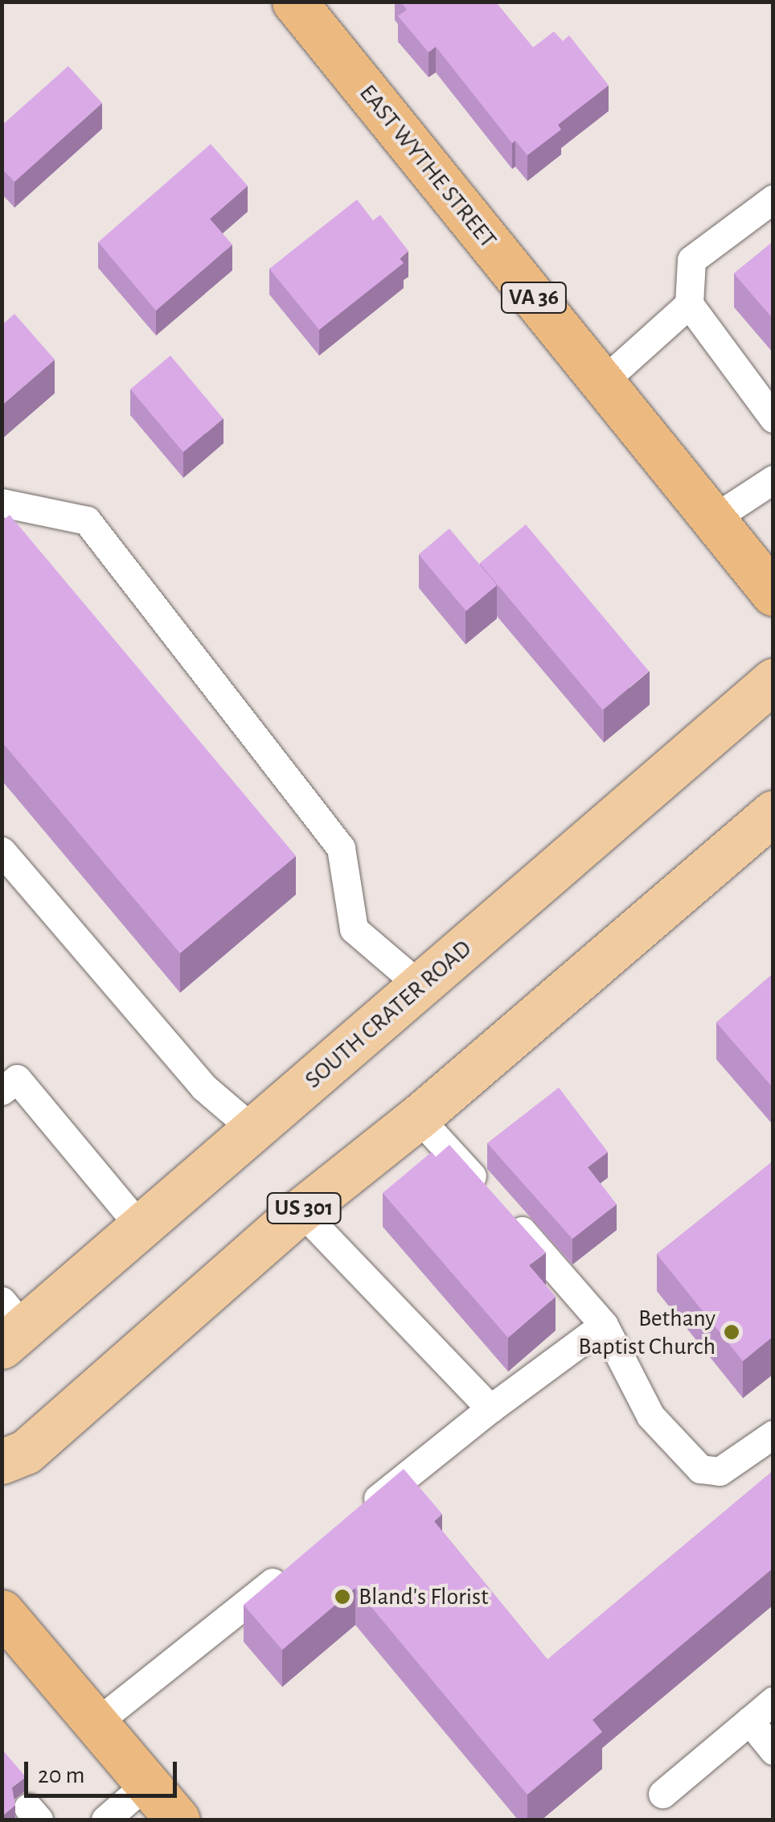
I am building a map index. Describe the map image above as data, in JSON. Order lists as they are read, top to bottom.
{
  "streets": {
    "highway": ["EAST WYTHE STREET", "VA 36"],
    "main road": ["SOUTH CRATER ROAD", "US 301"]
  },
  "places": ["Bethany Baptist Church", "Bland's Florist"],
  "scale_bar": "20 m"
}
